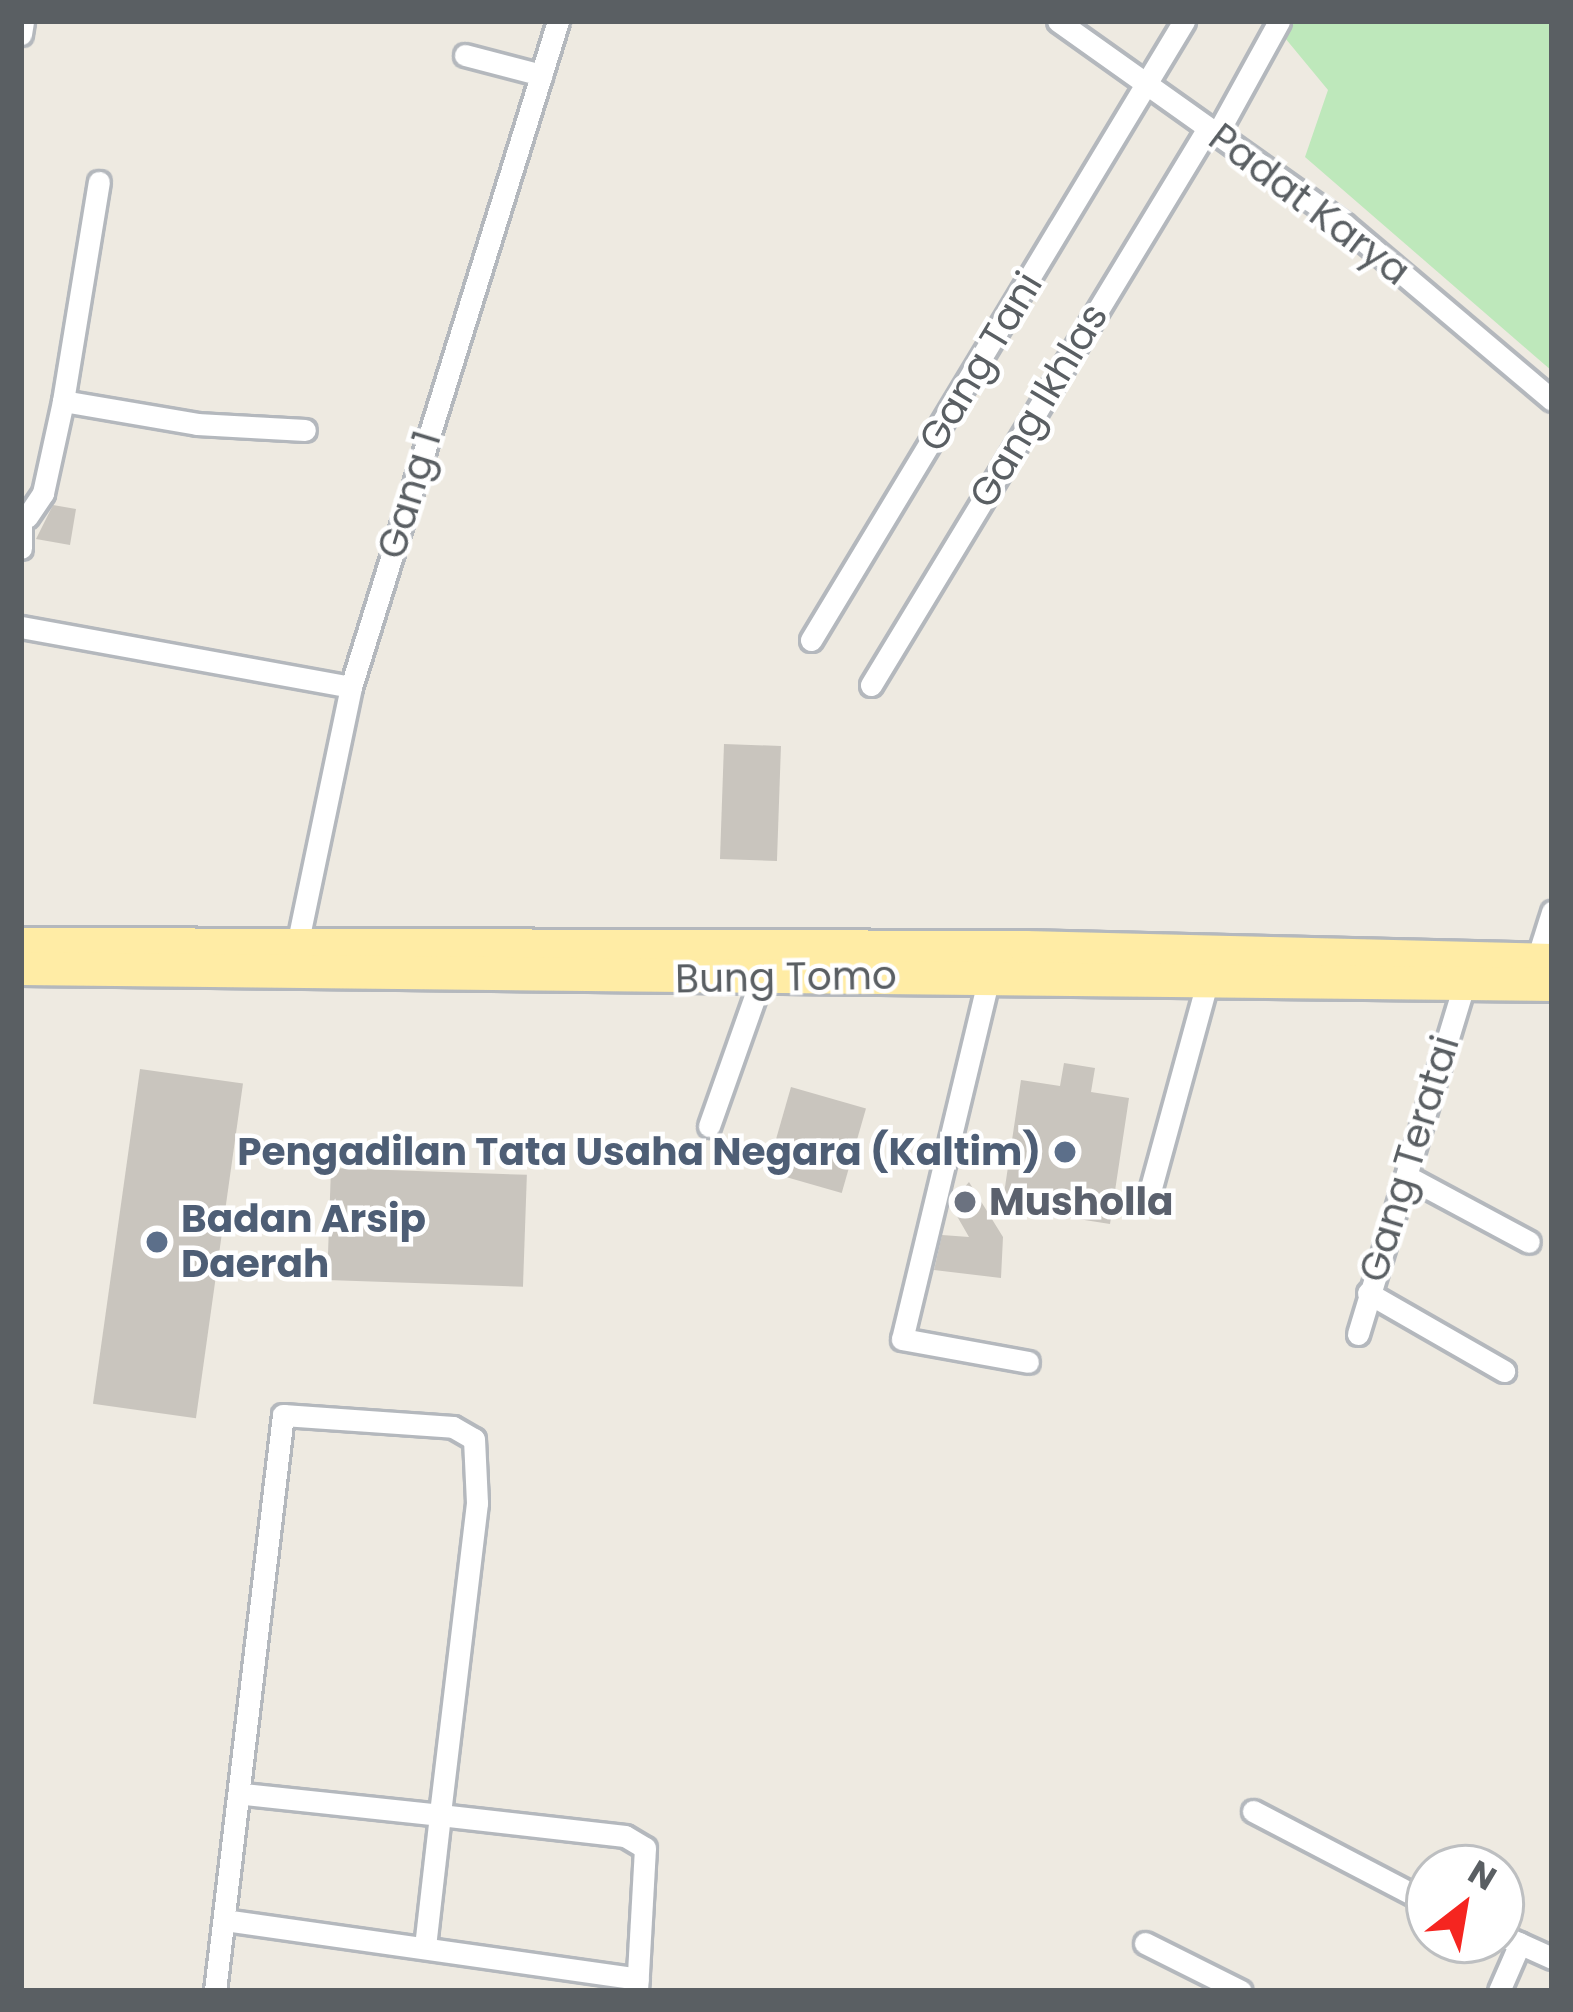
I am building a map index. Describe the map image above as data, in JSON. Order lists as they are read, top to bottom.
{
  "streets": {
    "main road": ["Bung Tomo"],
    "street": [
      "Padat Karya",
      "Gang Tani",
      "Gang Ikhlas",
      "Gang 1",
      "Gang Teratai"
    ]
  },
  "crossings": [
    ["Padat Karya", "Gang Tani"],
    ["Padat Karya", "Gang Ikhlas"],
    ["Gang 1", "Bung Tomo"],
    ["Bung Tomo", "Gang Teratai"]
  ],
  "places": ["Pengadilan Tata Usaha Negara (Kaltim)", "Musholla", "Badan Arsip Daerah"],
  "north": "top right"
}
